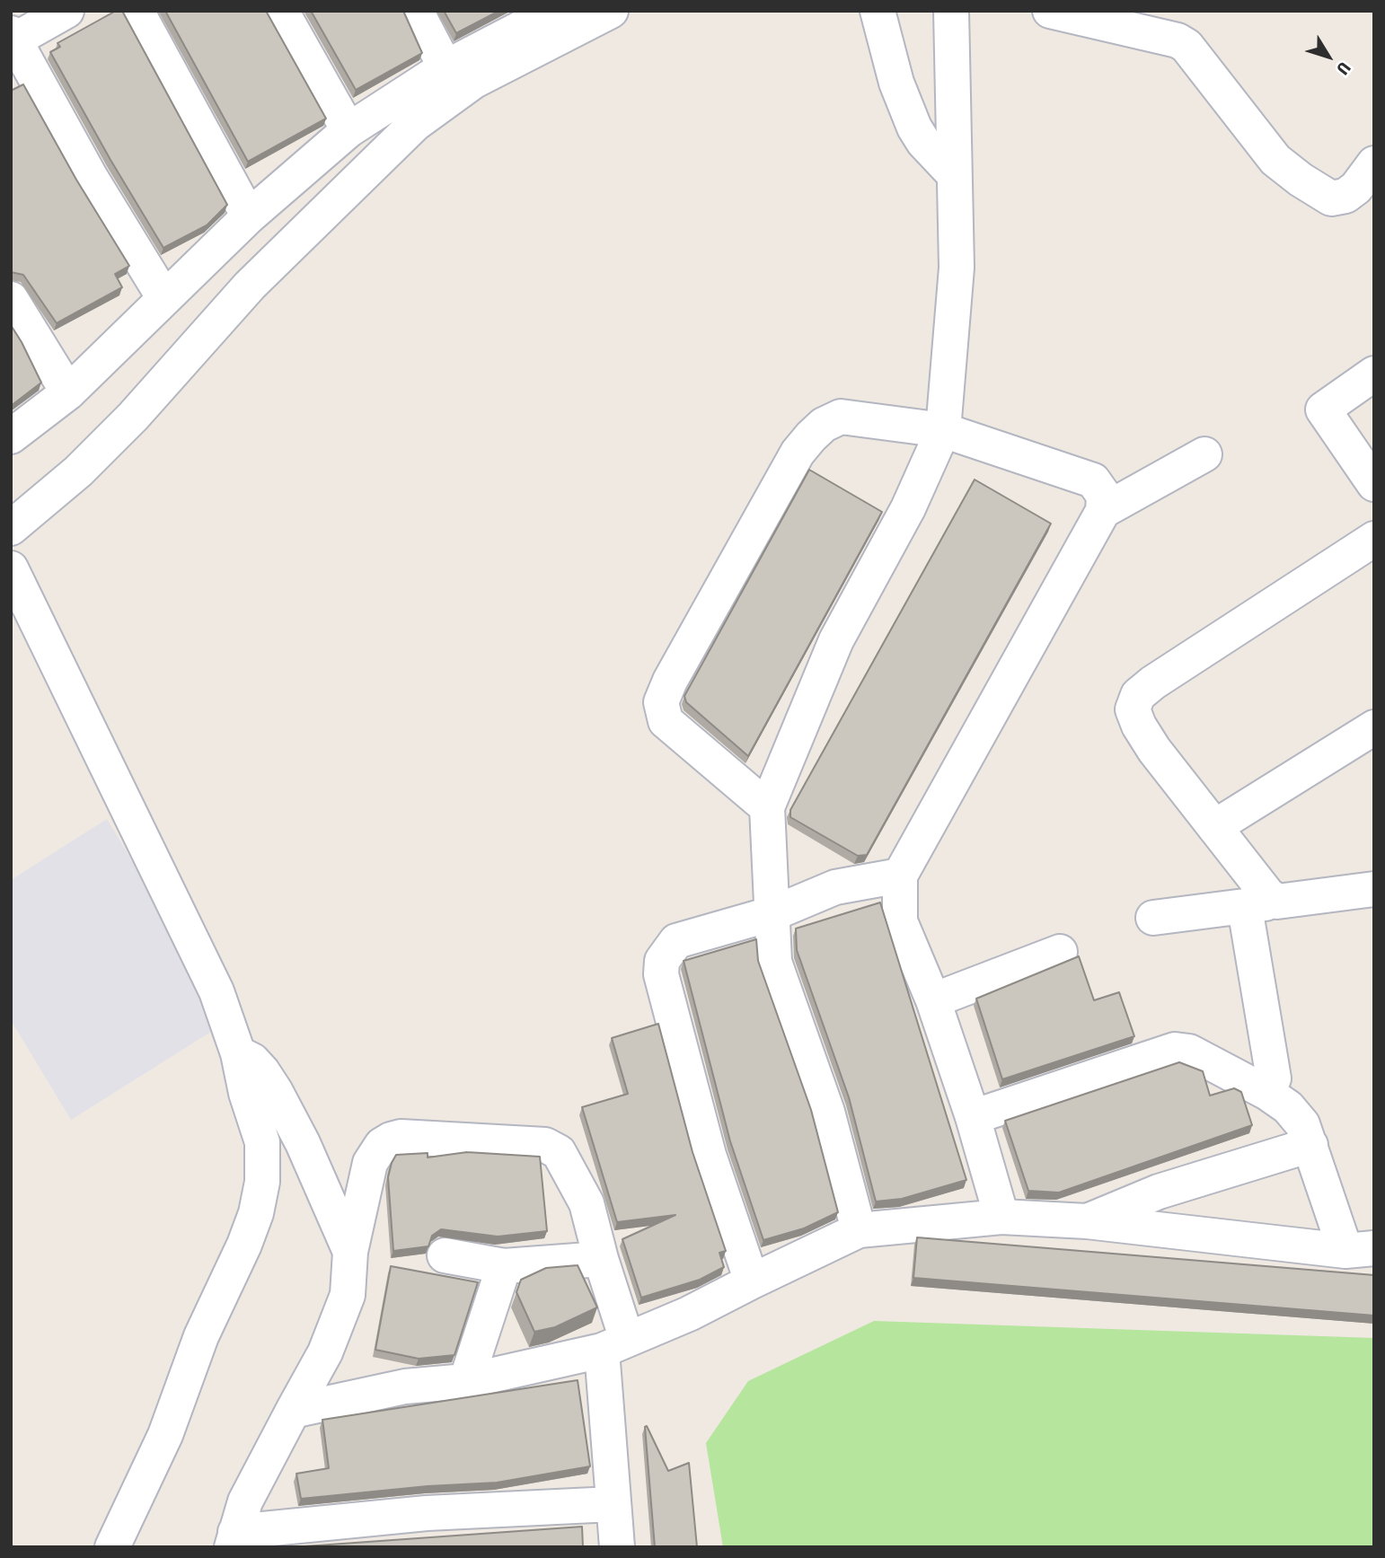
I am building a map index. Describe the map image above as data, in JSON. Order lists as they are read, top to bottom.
{
  "north": "bottom right"
}
